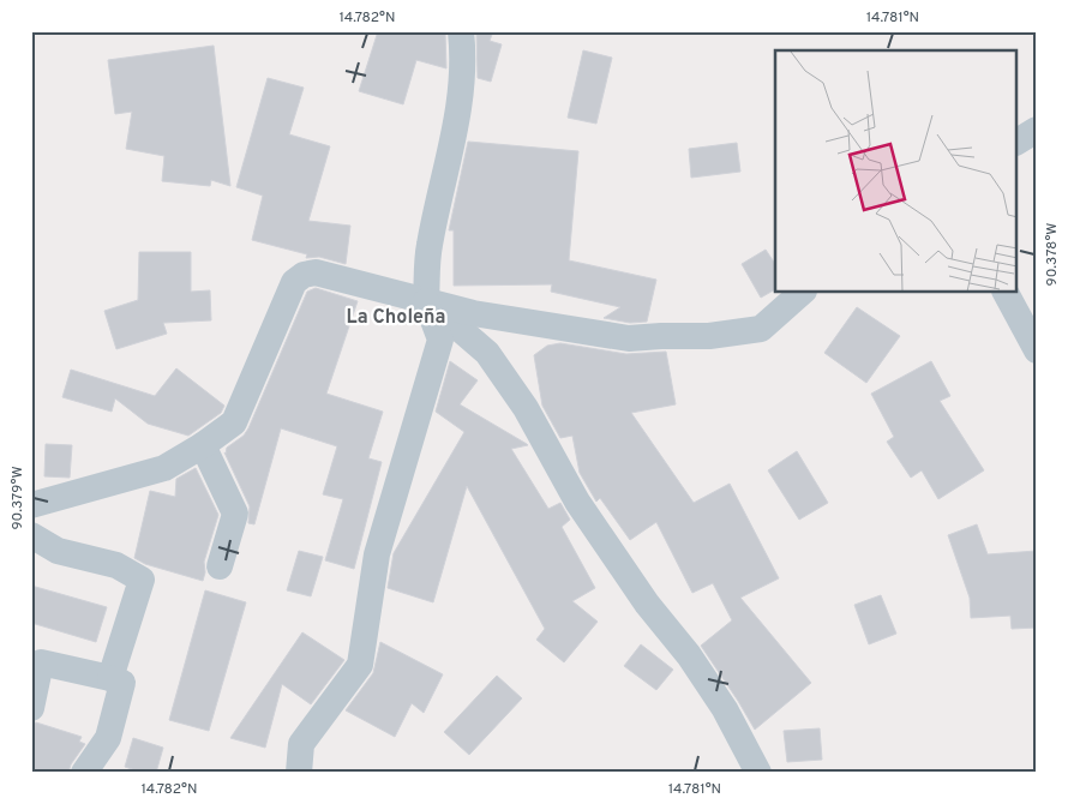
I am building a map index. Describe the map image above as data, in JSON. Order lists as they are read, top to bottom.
{
  "districts": ["La Choleña"],
  "coordinates": [
    "14.782°N",
    "14.781°N",
    "90.378°W",
    "90.379°W"
  ]
}
